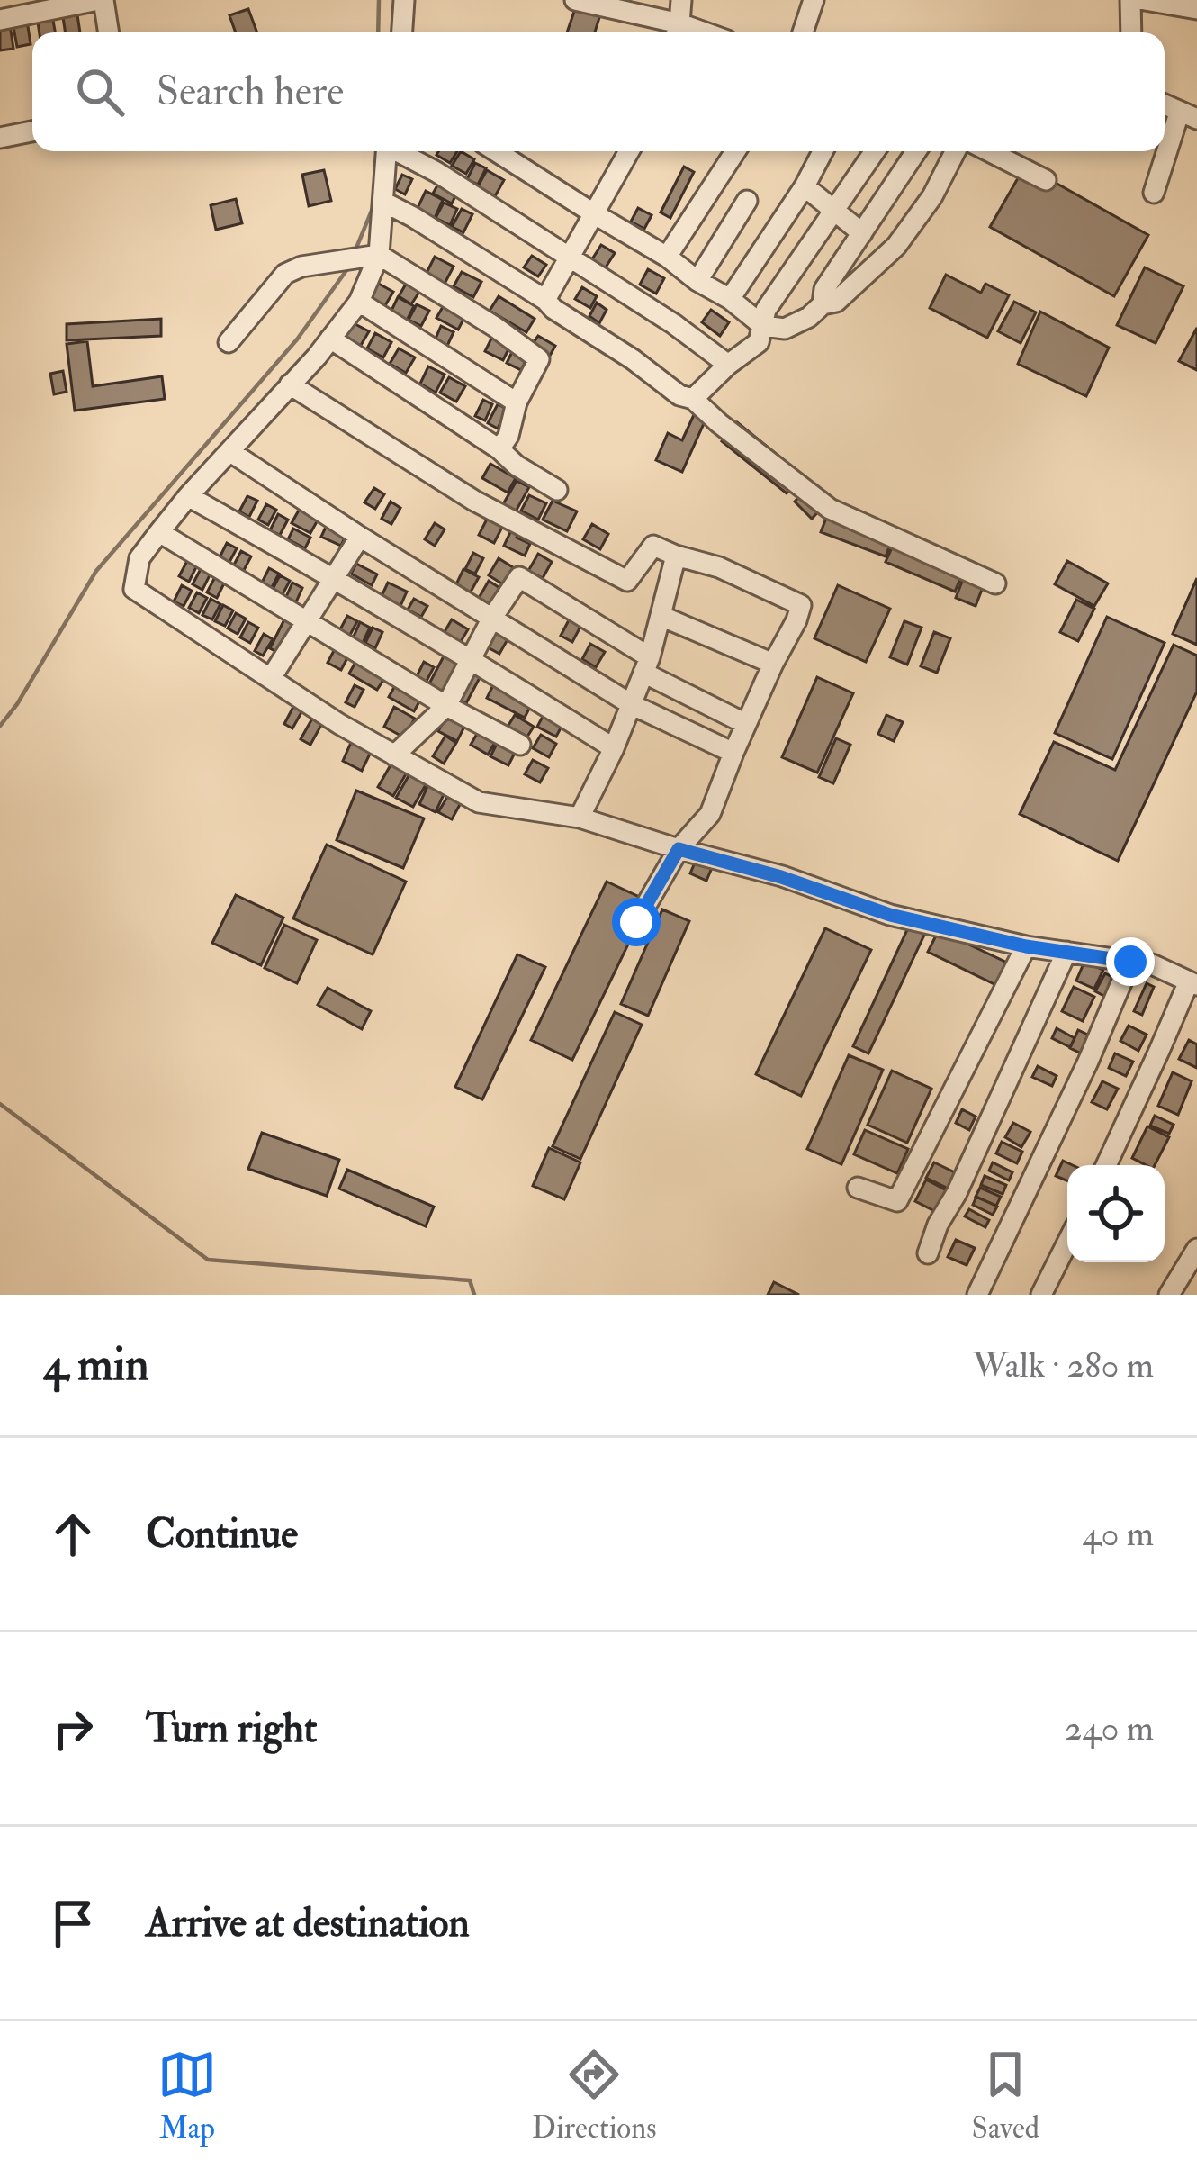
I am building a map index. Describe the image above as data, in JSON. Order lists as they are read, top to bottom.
{
  "page": {
    "search": "Search here",
    "heading": ["4 min", "Walk · 280 m"],
    "list": [
      ["Continue", "40 m"],
      ["Turn right", "240 m"],
      "Arrive at destination"
    ],
    "nav": ["Map", "Directions", "Saved"]
  }
}
